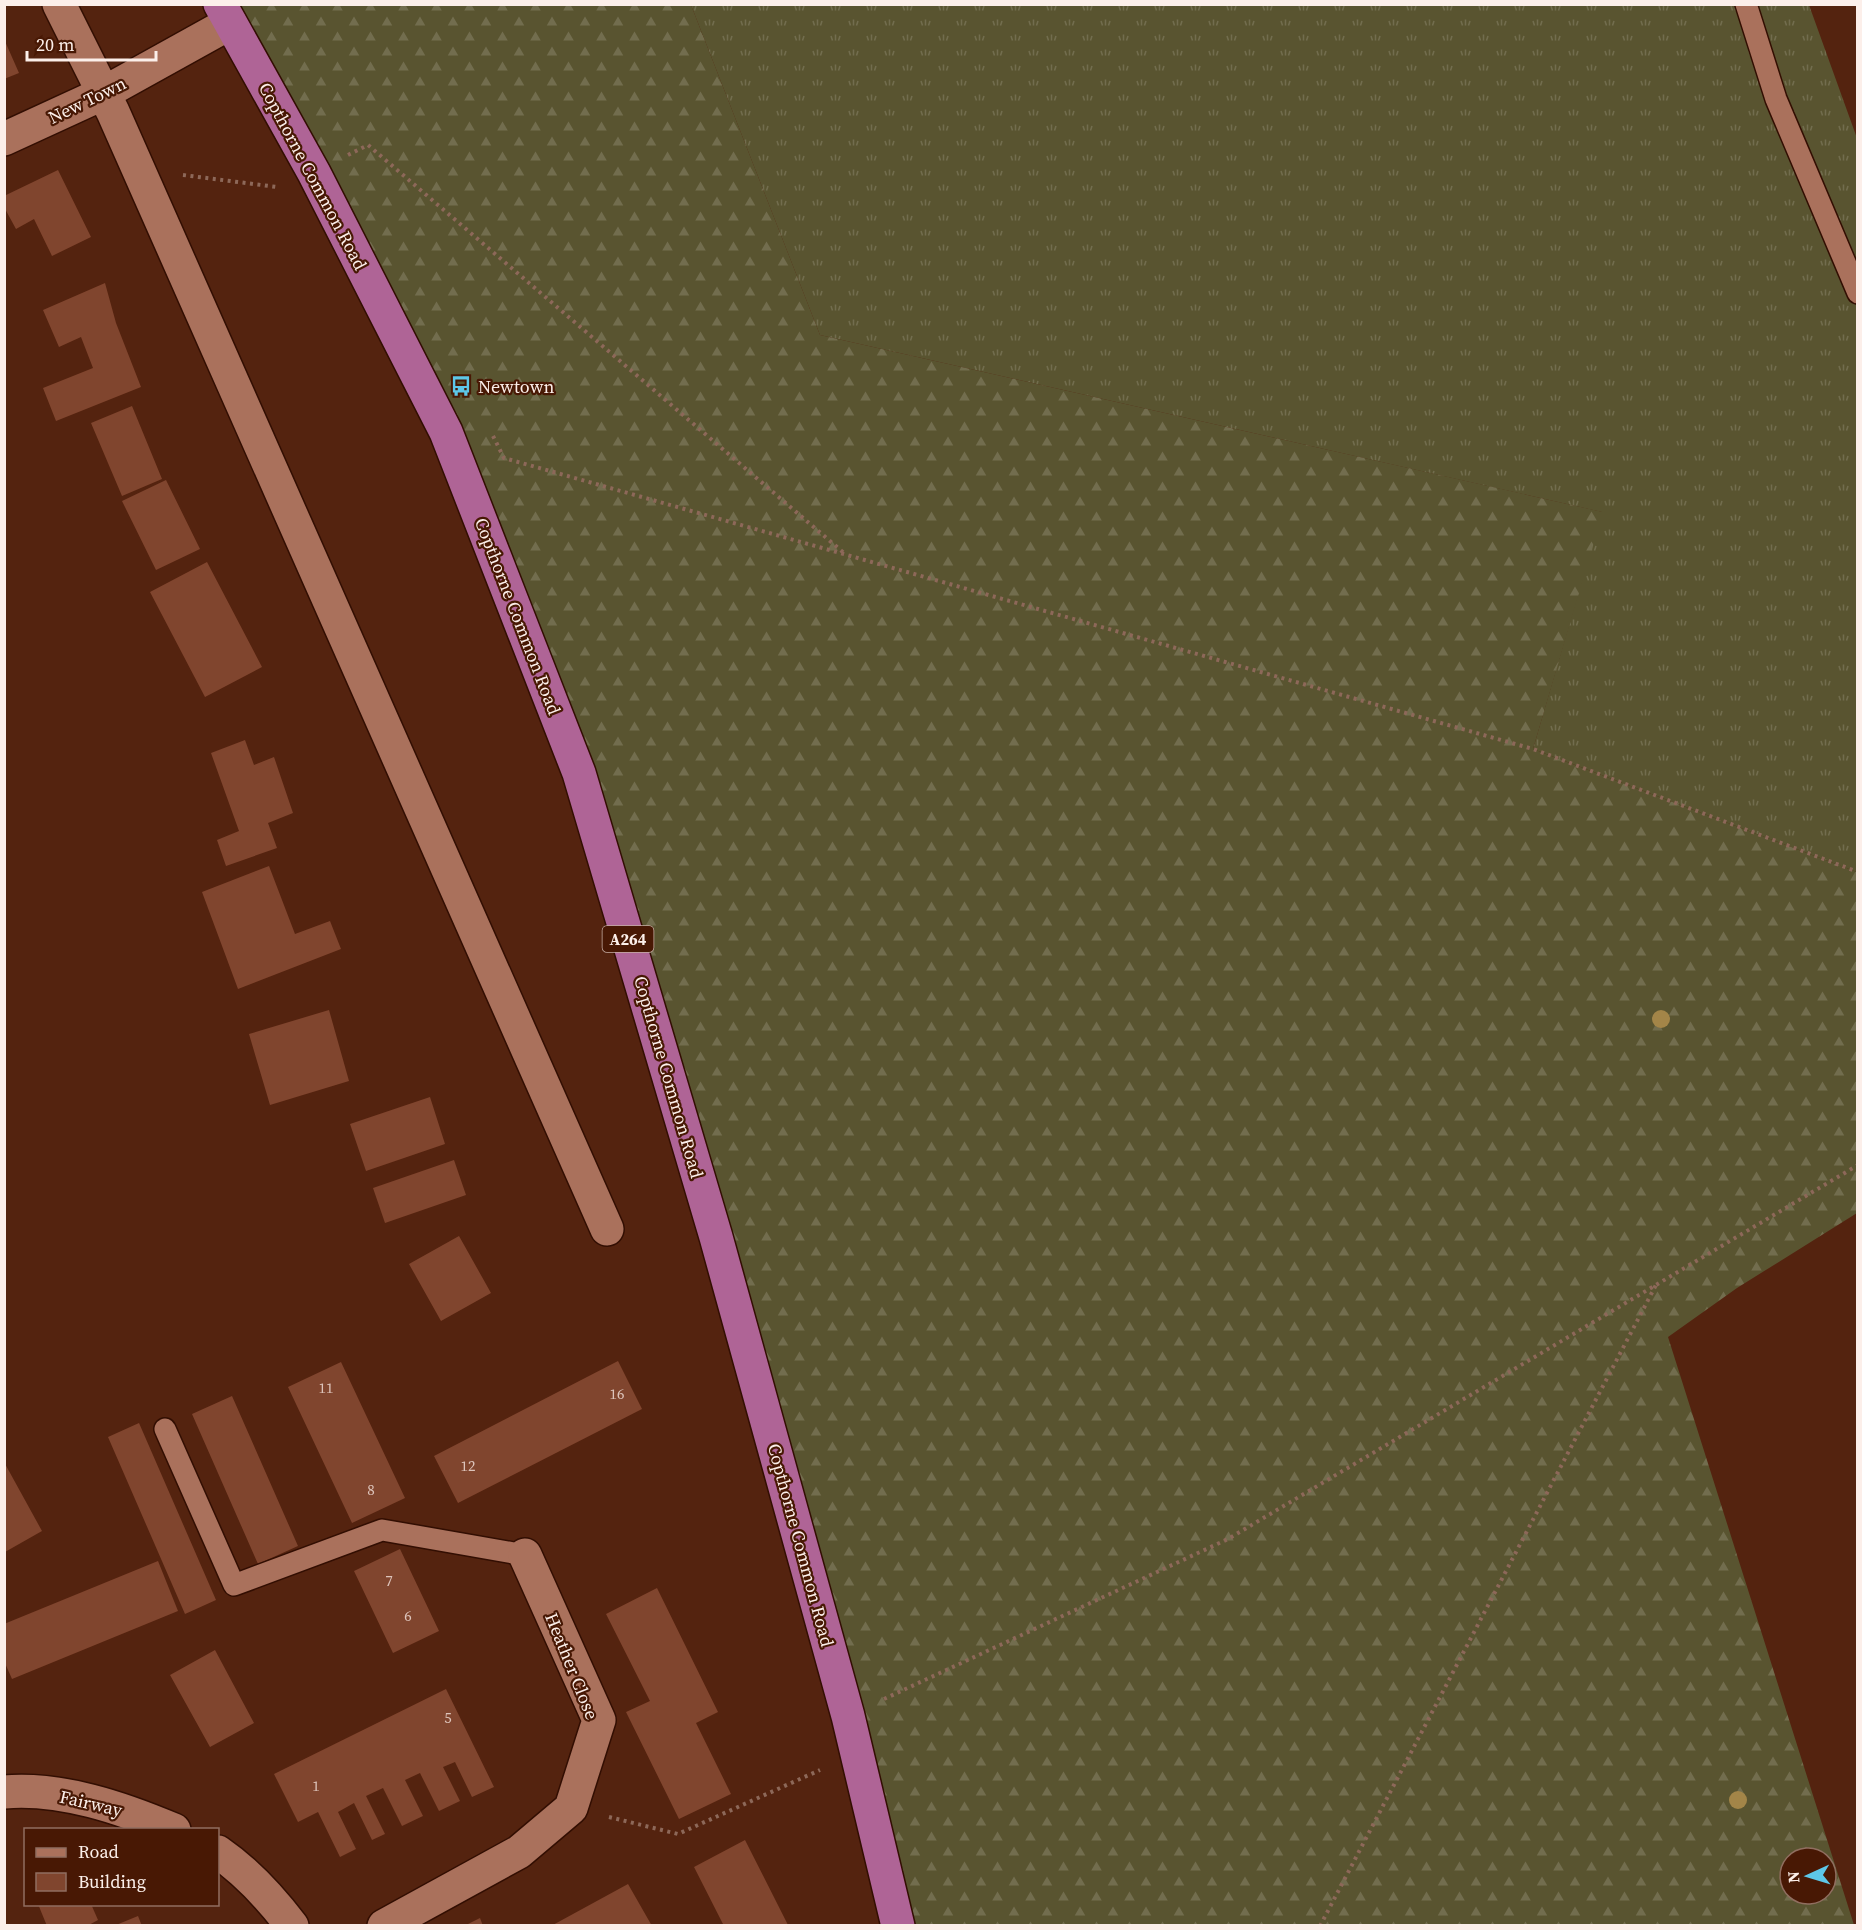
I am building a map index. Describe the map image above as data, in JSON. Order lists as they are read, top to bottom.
{
  "streets": {
    "highway": ["Copthorne Common Road", "A264"],
    "street": ["New Town", "Heather Close", "Fairway"]
  },
  "crossings": [
    ["New Town", "Copthorne Common Road"]
  ],
  "places": {
    "bus stop": ["Newtown"]
  },
  "house_numbers": [
    "11",
    "16",
    "12",
    "8",
    "7",
    "6",
    "5",
    "1"
  ],
  "legend": ["Road", "Building"],
  "scale_bar": "20 m",
  "north": "left"
}
